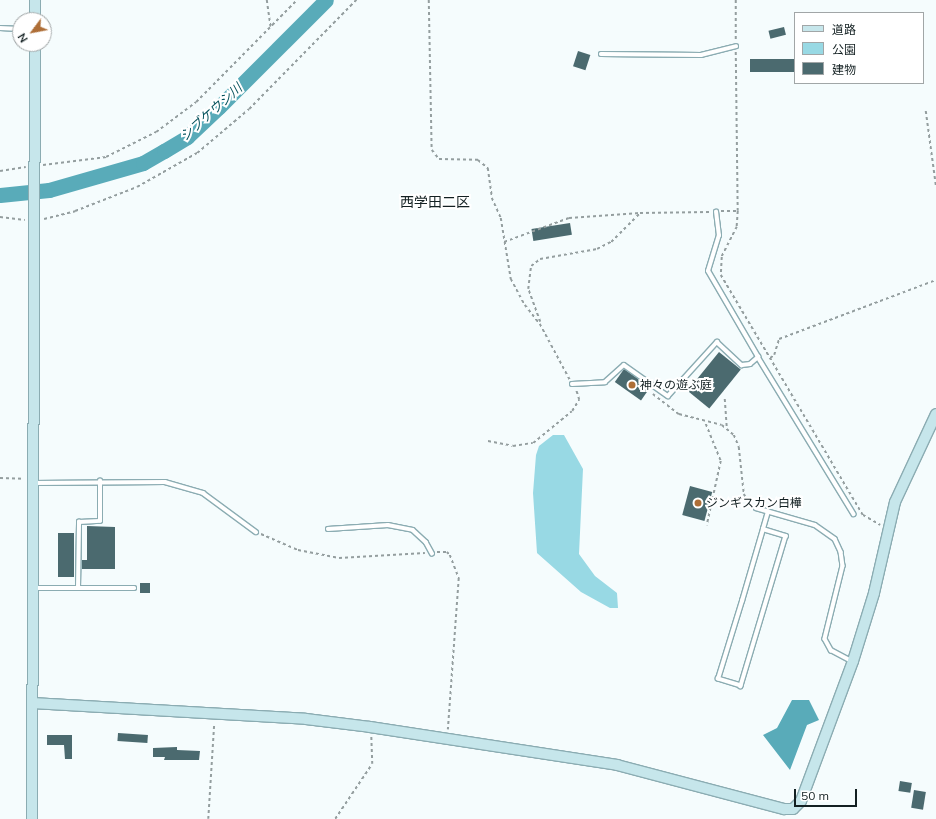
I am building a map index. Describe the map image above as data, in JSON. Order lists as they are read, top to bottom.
{
  "districts": ["西学田二区"],
  "water": ["シブケウシ川"],
  "places": ["神々の遊ぶ庭", "ジンギスカン白樺"],
  "legend": ["道路", "公園", "建物"],
  "scale_bar": "50 m",
  "north": "bottom left"
}
